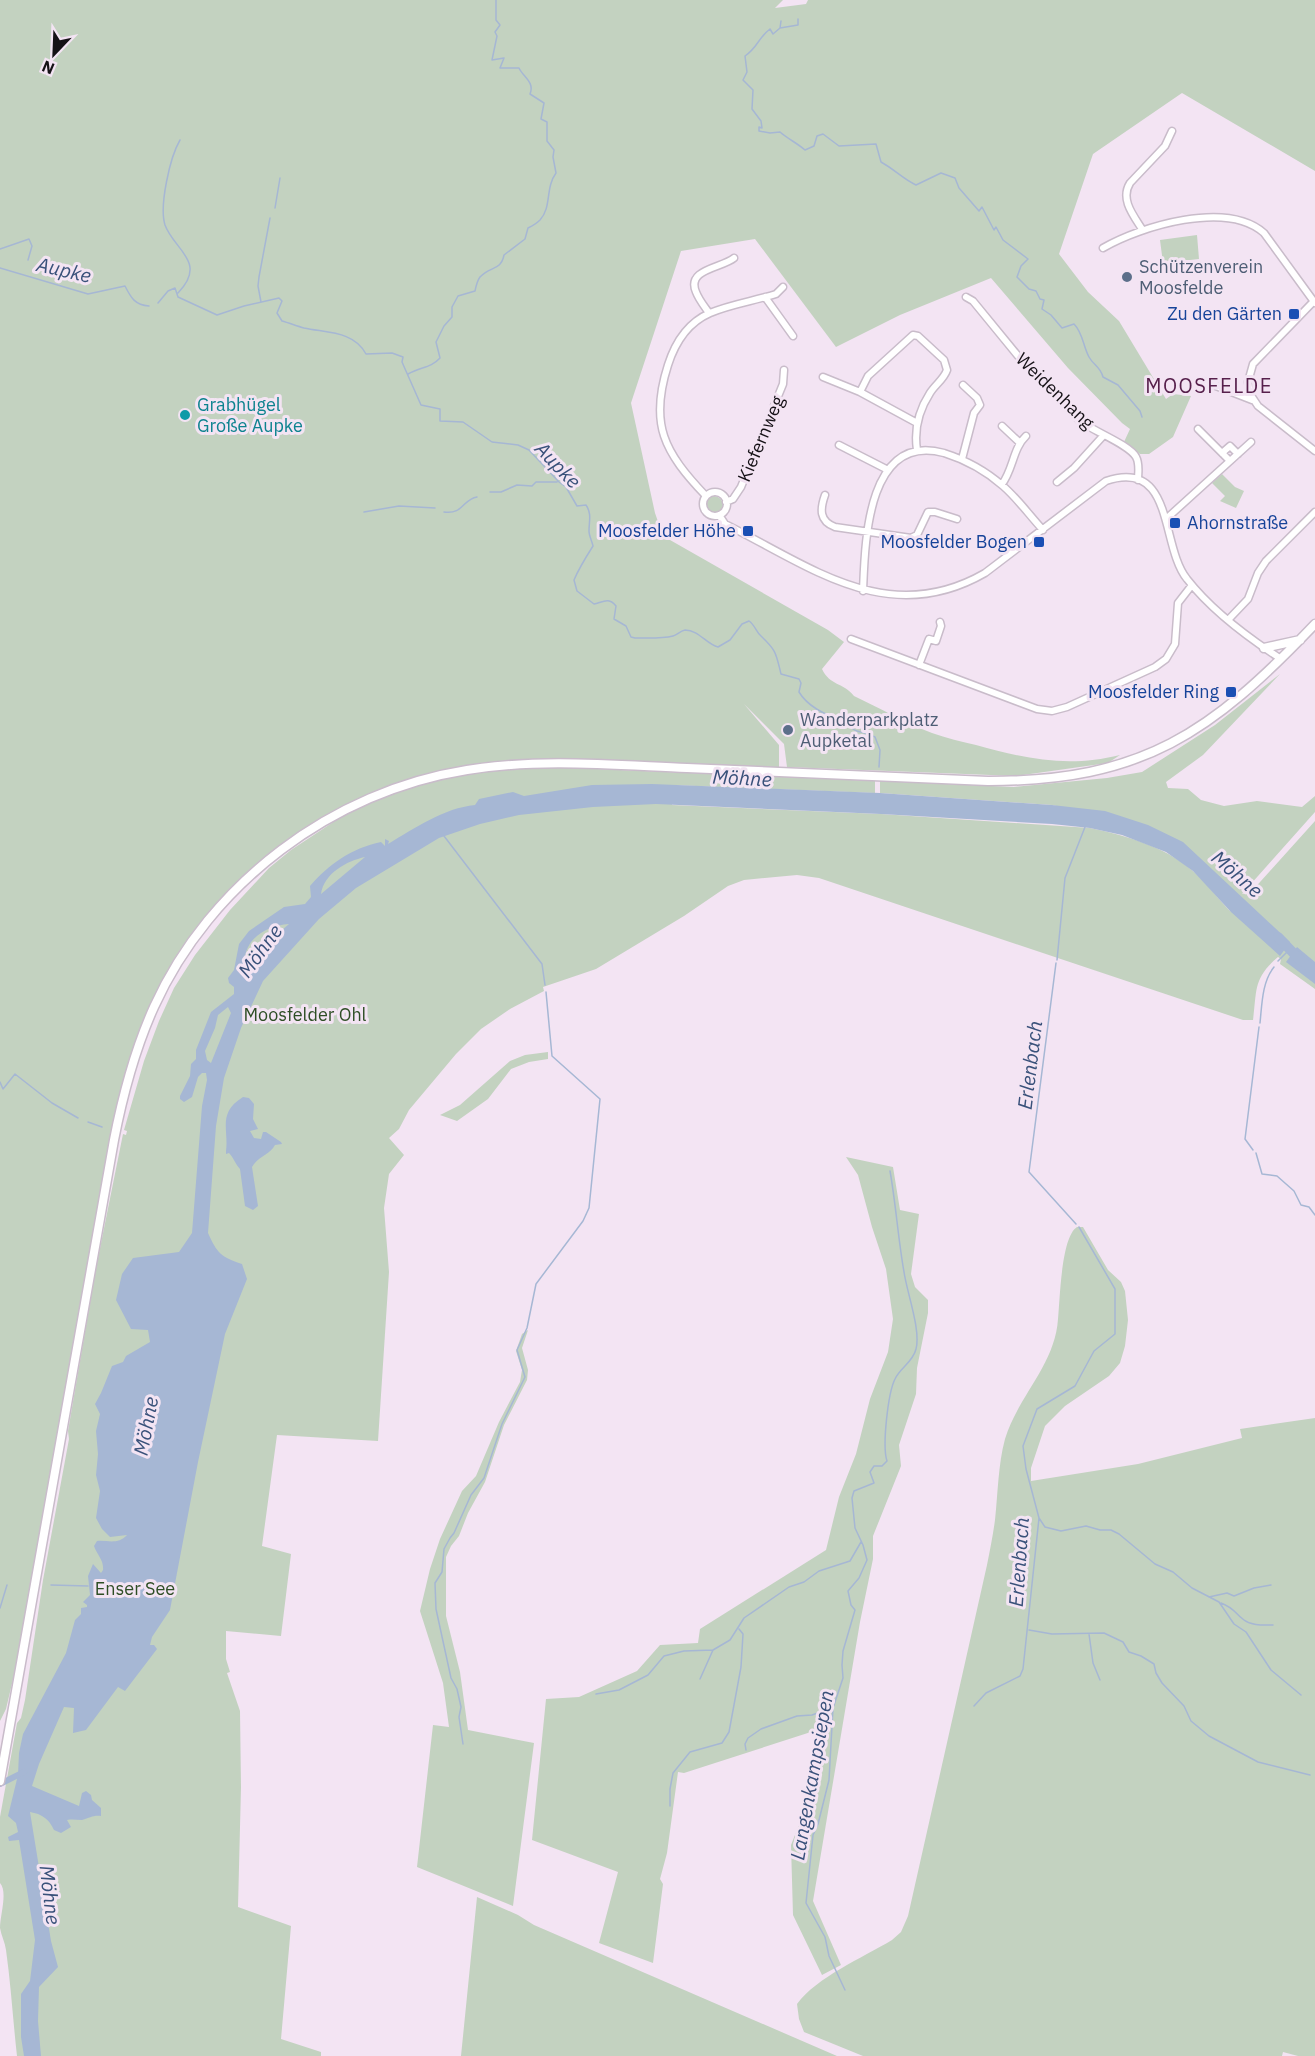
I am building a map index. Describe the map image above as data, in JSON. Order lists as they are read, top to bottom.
{
  "streets": {
    "street": ["Weidenhang", "Kiefernweg"]
  },
  "districts": ["MOOSFELDE"],
  "water": [
    "Aupke",
    "Möhne",
    "Erlenbach",
    "Langenkampsiepen"
  ],
  "parks": ["Moosfelder Ohl", "Enser See"],
  "places": {
    "other": ["Schützenverein Moosfelde", "Grabhügel Große Aupke", "Wanderparkplatz Aupketal"],
    "transit": [
      "Zu den Gärten",
      "Ahornstraße",
      "Moosfelder Höhe",
      "Moosfelder Bogen",
      "Moosfelder Ring"
    ]
  },
  "north": "bottom left"
}
